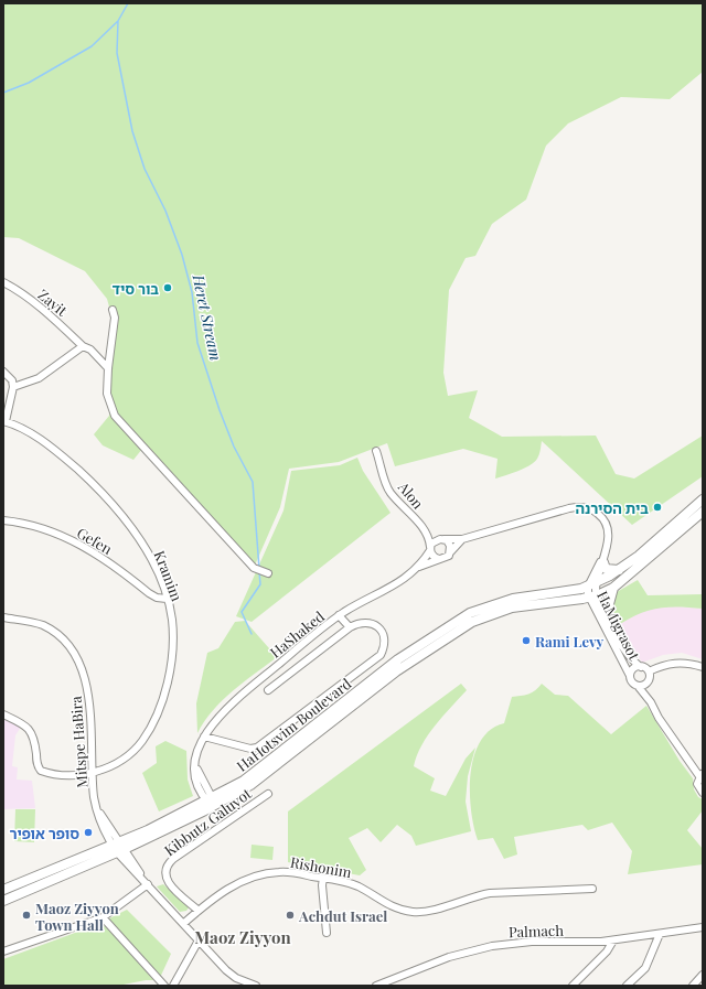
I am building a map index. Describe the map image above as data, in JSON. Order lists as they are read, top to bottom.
{
  "streets": {
    "main road": ["HaHotsvim Boulevard"],
    "street": [
      "Zayit",
      "Alon",
      "Gefen",
      "Kramim",
      "HaMigrasot",
      "HaShaked",
      "Mitspe HaBira",
      "Kibbutz Galuyot",
      "Rishonim",
      "Palmach"
    ]
  },
  "crossings": [
    ["Alon", "HaShaked"],
    ["Gefen", "Kramim"],
    ["Kramim", "Mitspe HaBira"],
    ["HaMigrasot", "HaHotsvim Boulevard"],
    ["HaShaked", "HaHotsvim Boulevard"],
    ["HaHotsvim Boulevard", "Mitspe HaBira"],
    ["Mitspe HaBira", "Rishonim"],
    ["Kibbutz Galuyot", "Rishonim"]
  ],
  "districts": ["Maoz Ziyyon"],
  "water": ["Heret Stream"],
  "places": [
    "בור סיד",
    "בית הסירנה",
    "Rami Levy",
    "סופר אופיר",
    "Maoz Ziyyon Town Hall",
    "Achdut Israel"
  ]
}
